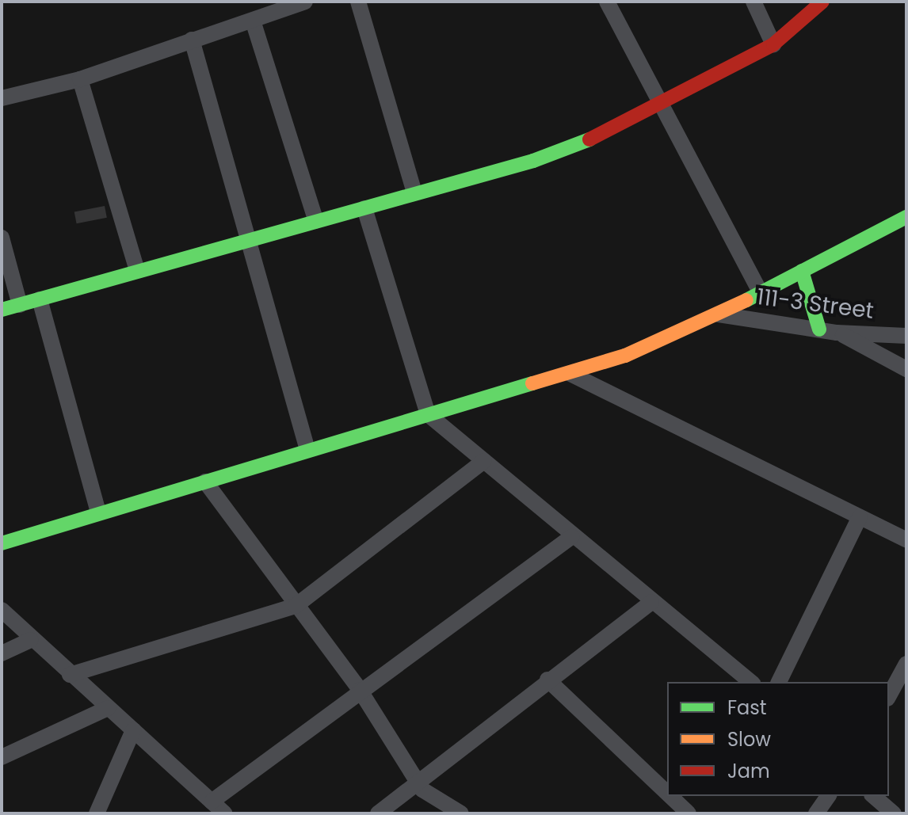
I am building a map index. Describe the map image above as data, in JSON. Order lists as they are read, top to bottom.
{
  "streets": {
    "street": ["111-3 Street"]
  },
  "legend": ["Fast", "Slow", "Jam"]
}
